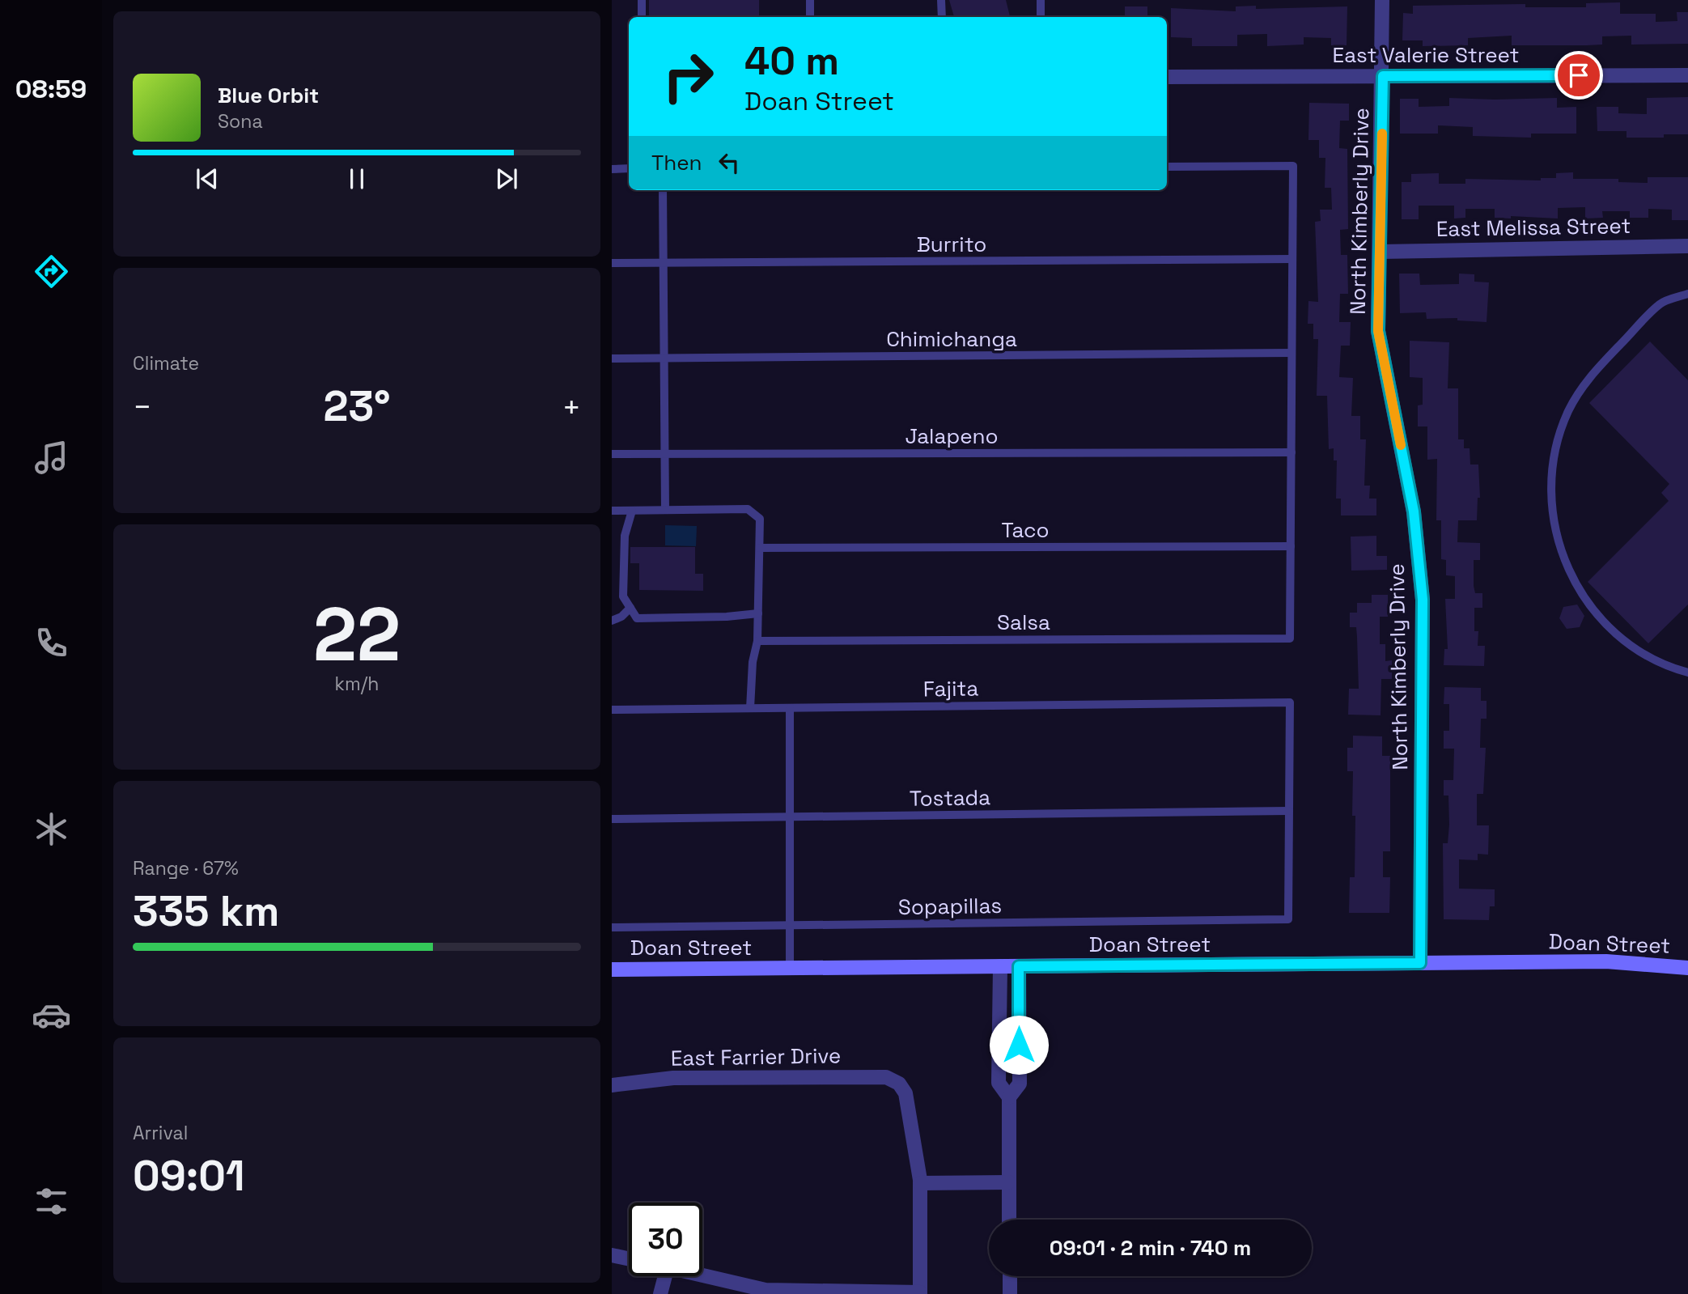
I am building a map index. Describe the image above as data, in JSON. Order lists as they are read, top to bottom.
{
  "streets": {
    "street": [
      "East Valerie Street",
      "North Kimberly Drive",
      "East Melissa Street",
      "Doan Street",
      "East Farrier Drive"
    ],
    "lane": [
      "Burrito",
      "Chimichanga",
      "Jalapeno",
      "Taco",
      "Salsa",
      "Fajita",
      "Tostada",
      "Sopapillas"
    ]
  },
  "crossings": [
    ["East Valerie Street", "North Kimberly Drive"],
    ["North Kimberly Drive", "East Melissa Street"],
    ["North Kimberly Drive", "Doan Street"],
    ["Taco", "Salsa"],
    ["Fajita", "Tostada"],
    ["Fajita", "Sopapillas"],
    ["Tostada", "Sopapillas"]
  ],
  "page": {
    "tabs": "08:59",
    "turn": ["40 m", "Doan Street"],
    "song": ["Blue Orbit", "Sona"],
    "then": "Then",
    "tile": [
      "Climate",
      ["22", "km/h"],
      ["Range · 67%", "335 km"],
      ["Arrival", "09:01"]
    ],
    "heat": ["−", "23°", "+"],
    "limit": "30",
    "trip": "09:01 · 2 min · 740 m"
  }
}
